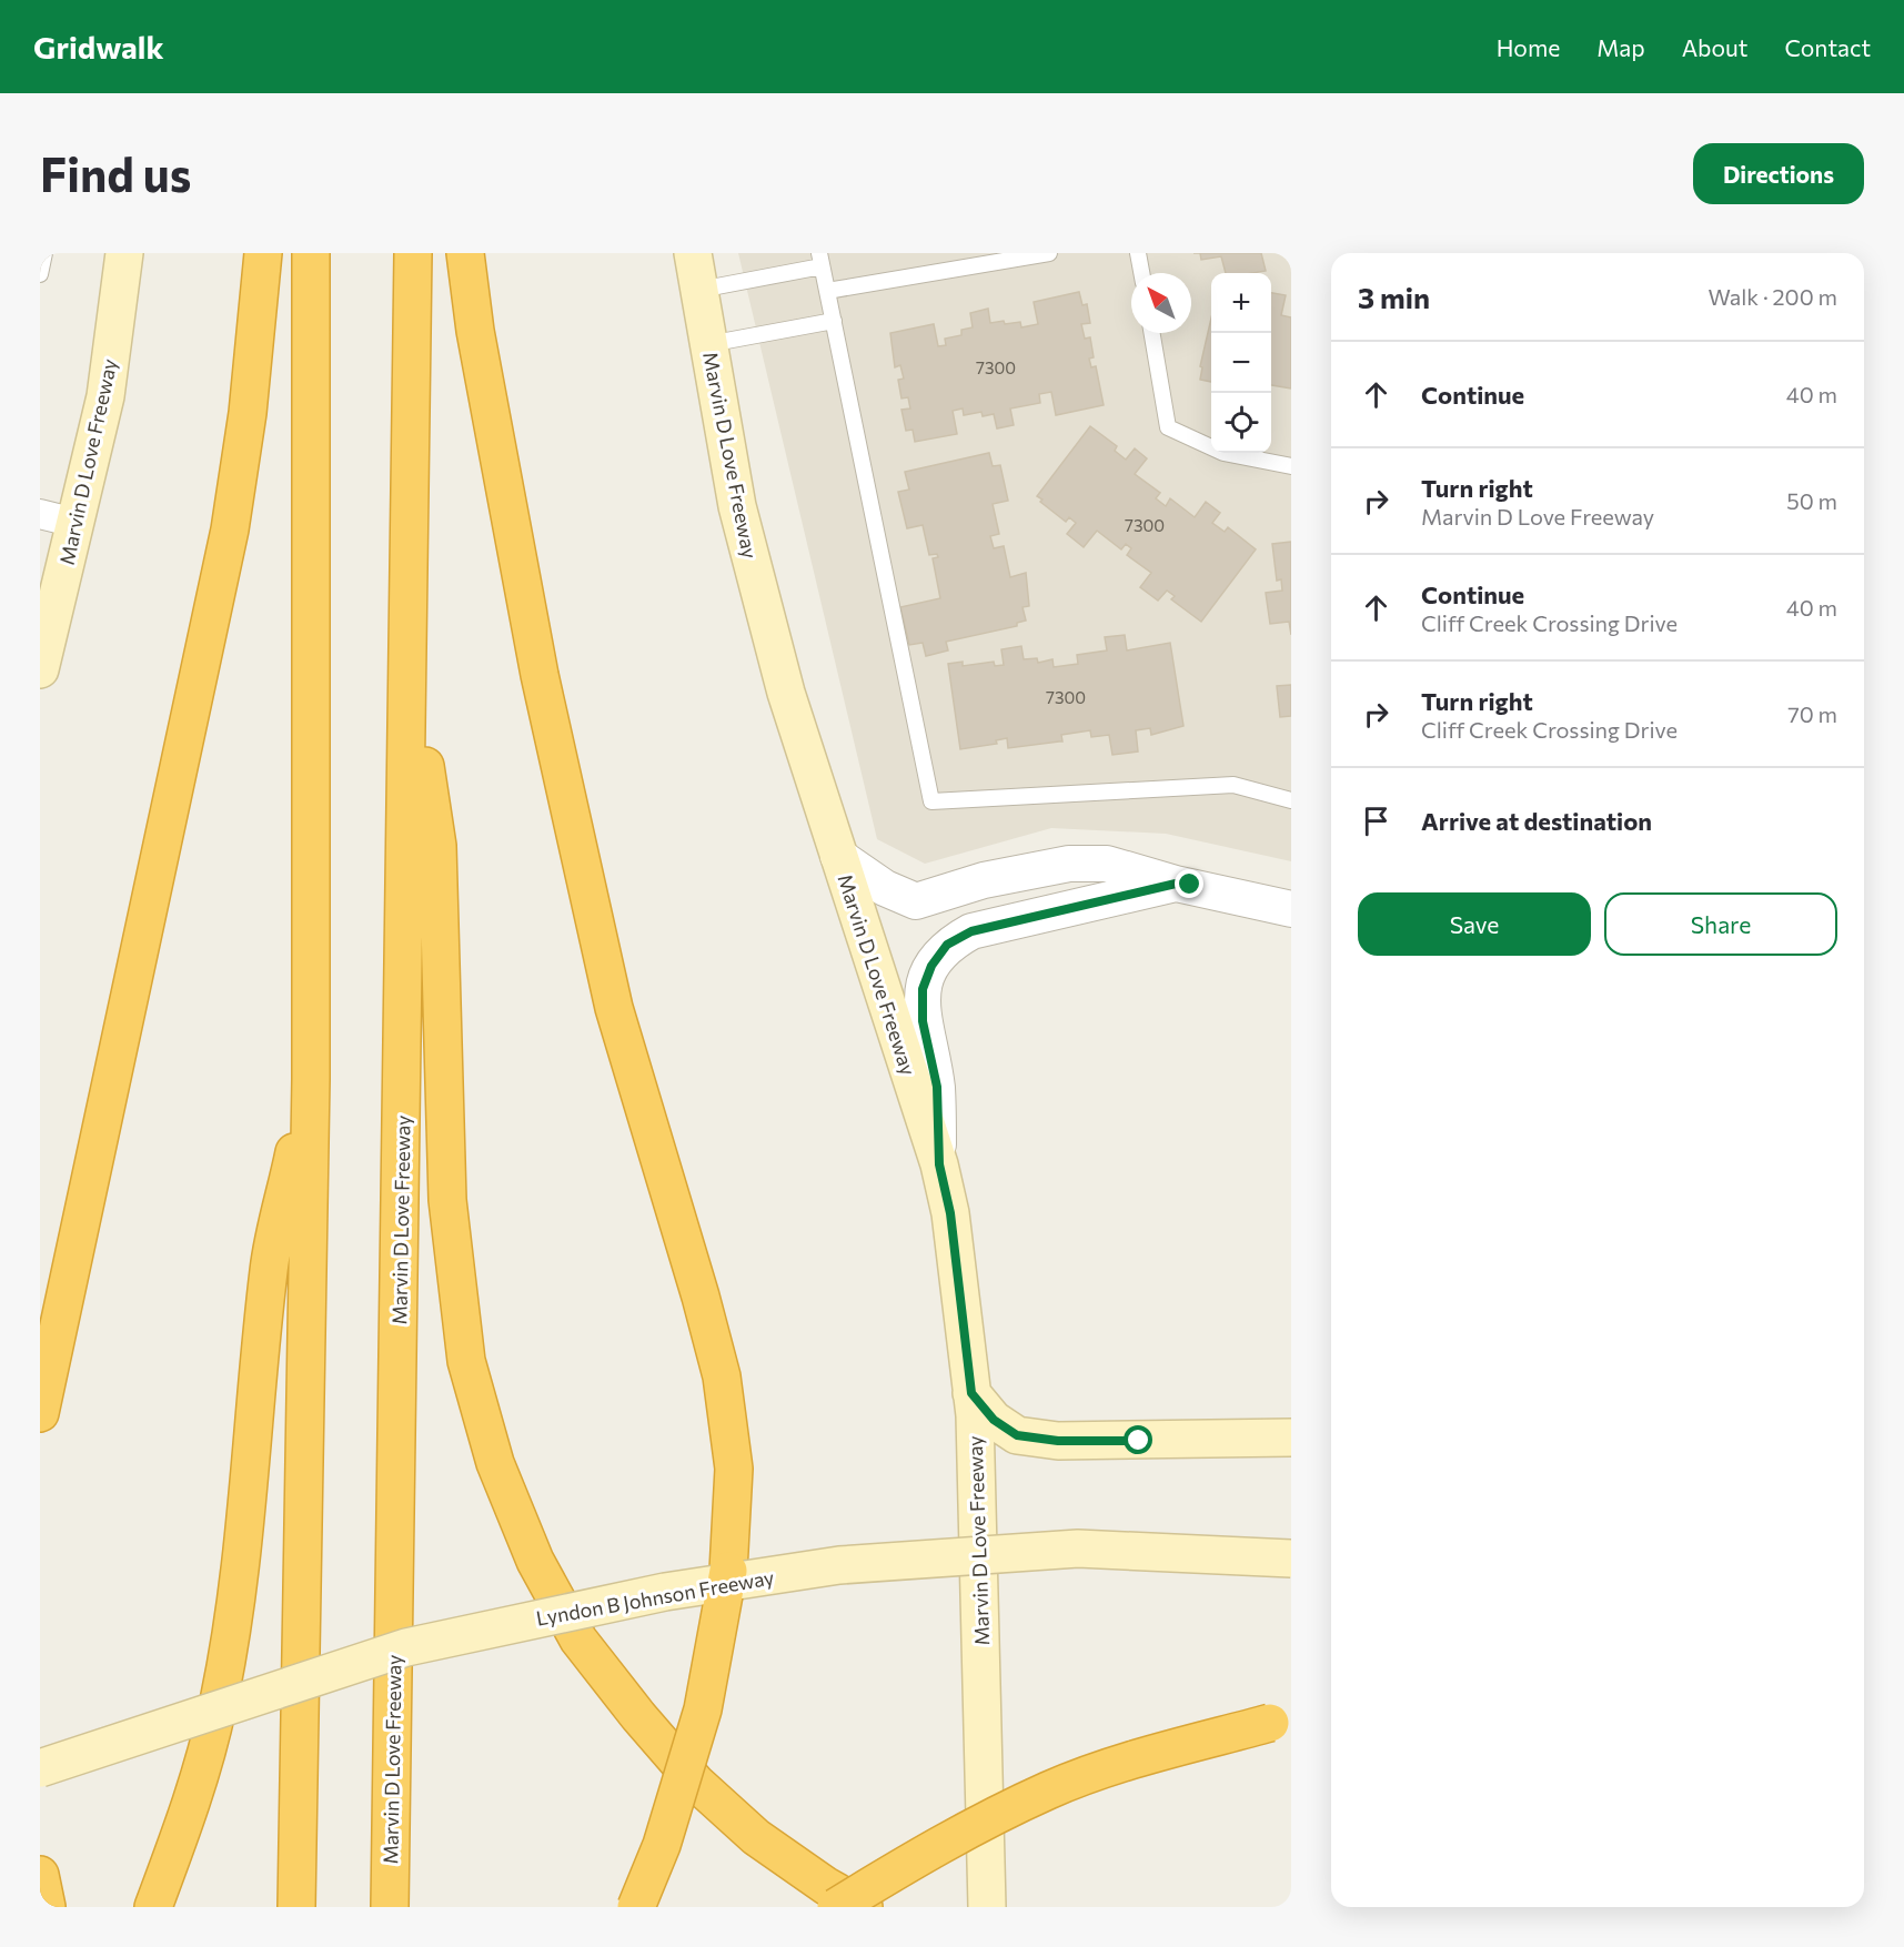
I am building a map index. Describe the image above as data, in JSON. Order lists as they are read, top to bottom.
{
  "streets": {
    "highway": ["Marvin D Love Freeway"],
    "main road": ["Lyndon B Johnson Freeway"]
  },
  "house_numbers": ["7300", "7300", "7300"],
  "north": "top left",
  "page": {
    "header": "Gridwalk",
    "nav": [
      "Home",
      "Map",
      "About",
      "Contact"
    ],
    "buttons": [
      "Directions",
      ["Save", "Share"]
    ],
    "title": "Find us",
    "heading": ["3 min", "Walk · 200 m"],
    "map_buttons": ["+", "−"],
    "list": [
      ["Continue", "40 m"],
      ["Turn right", "Marvin D Love Freeway", "50 m"],
      ["Continue", "Cliff Creek Crossing Drive", "40 m"],
      ["Turn right", "Cliff Creek Crossing Drive", "70 m"],
      "Arrive at destination"
    ]
  }
}
